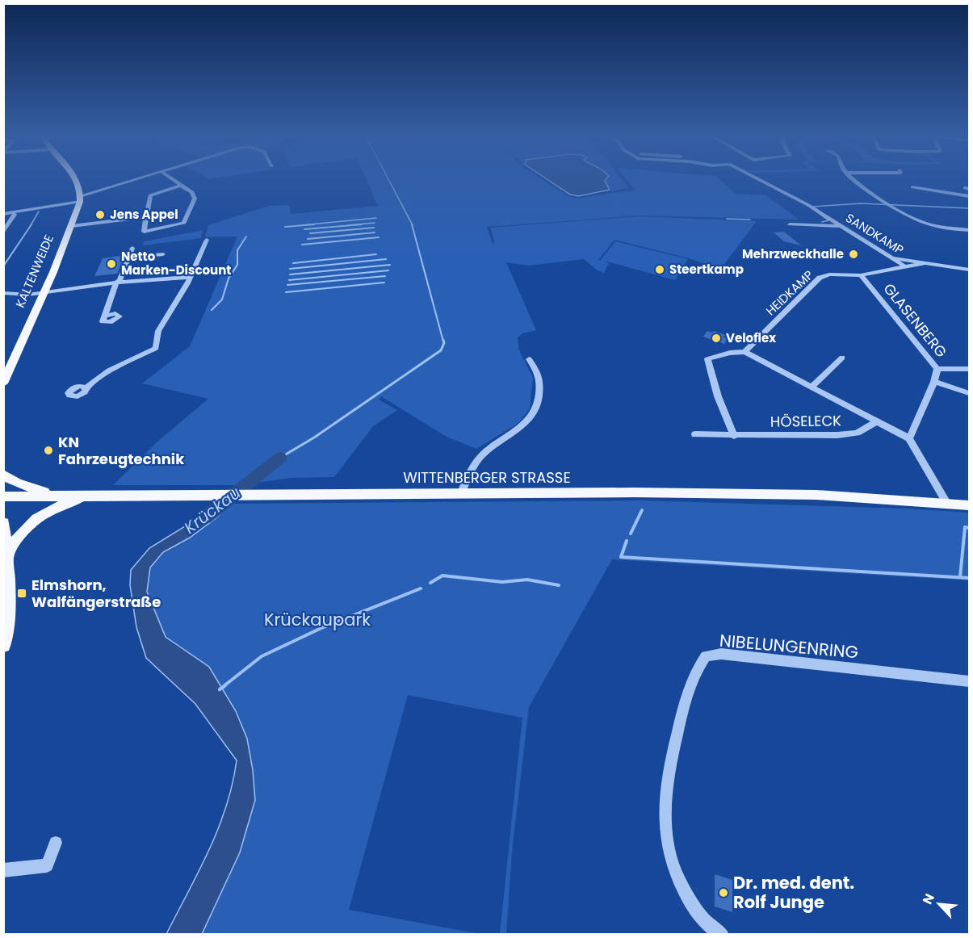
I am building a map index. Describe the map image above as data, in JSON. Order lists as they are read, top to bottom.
{
  "streets": {
    "main road": ["KALTENWEIDE", "WITTENBERGER STRASSE"],
    "street": [
      "SANDKAMP",
      "HEIDKAMP",
      "GLASENBERG",
      "HÖSELECK",
      "NIBELUNGENRING"
    ]
  },
  "crossings": [
    ["SANDKAMP", "HEIDKAMP"],
    ["HEIDKAMP", "GLASENBERG"]
  ],
  "water": ["Krückau"],
  "parks": ["Krückaupark"],
  "places": {
    "other": [
      "Jens Appel",
      "Mehrzweckhalle",
      "Netto Marken-Discount",
      "Steertkamp",
      "Veloflex",
      "KN Fahrzeugtechnik",
      "Dr. med. dent. Rolf Junge"
    ],
    "transit": ["Elmshorn, Walfängerstraße"]
  },
  "north": "top left"
}
